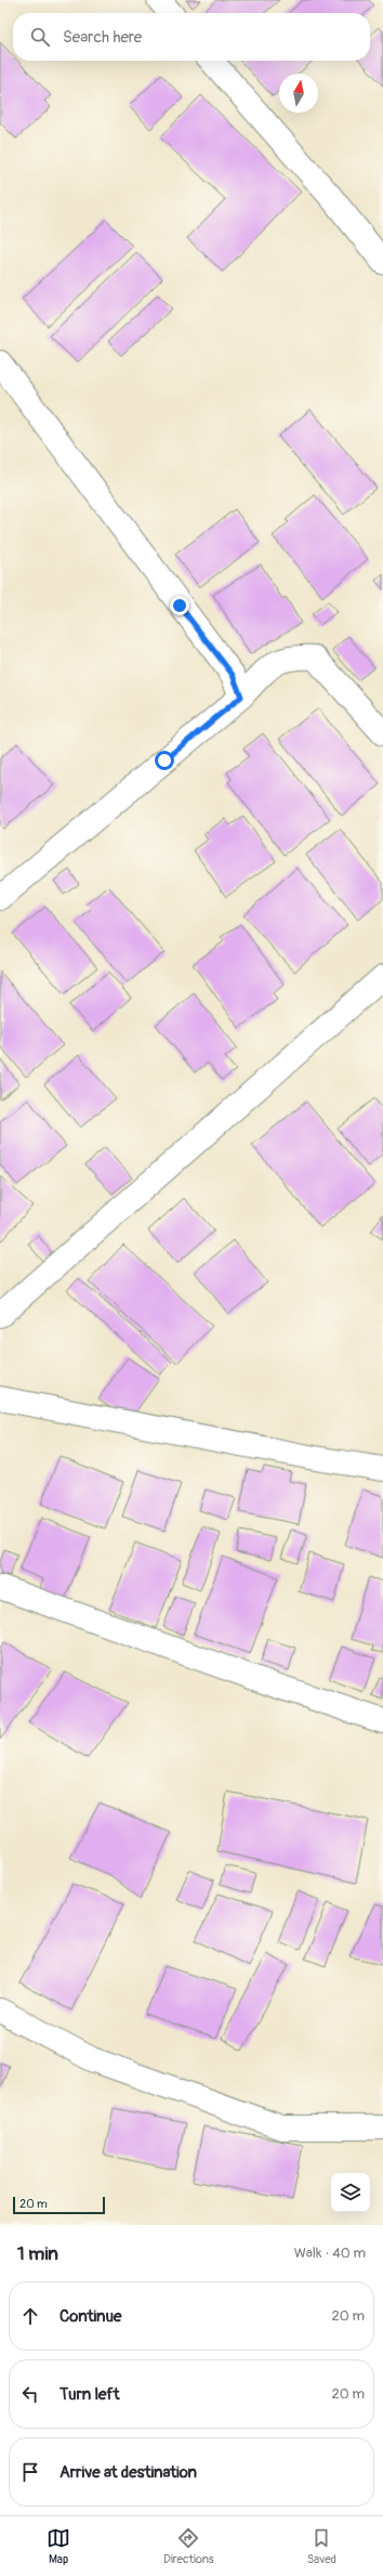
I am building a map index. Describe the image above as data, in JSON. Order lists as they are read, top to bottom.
{
  "scale_bar": "20 m",
  "north": "top",
  "page": {
    "search": "Search here",
    "scale": "20 m",
    "heading": ["1 min", "Walk · 40 m"],
    "list": [
      ["Continue", "20 m"],
      ["Turn left", "20 m"],
      "Arrive at destination"
    ],
    "nav": ["Map", "Directions", "Saved"]
  }
}
